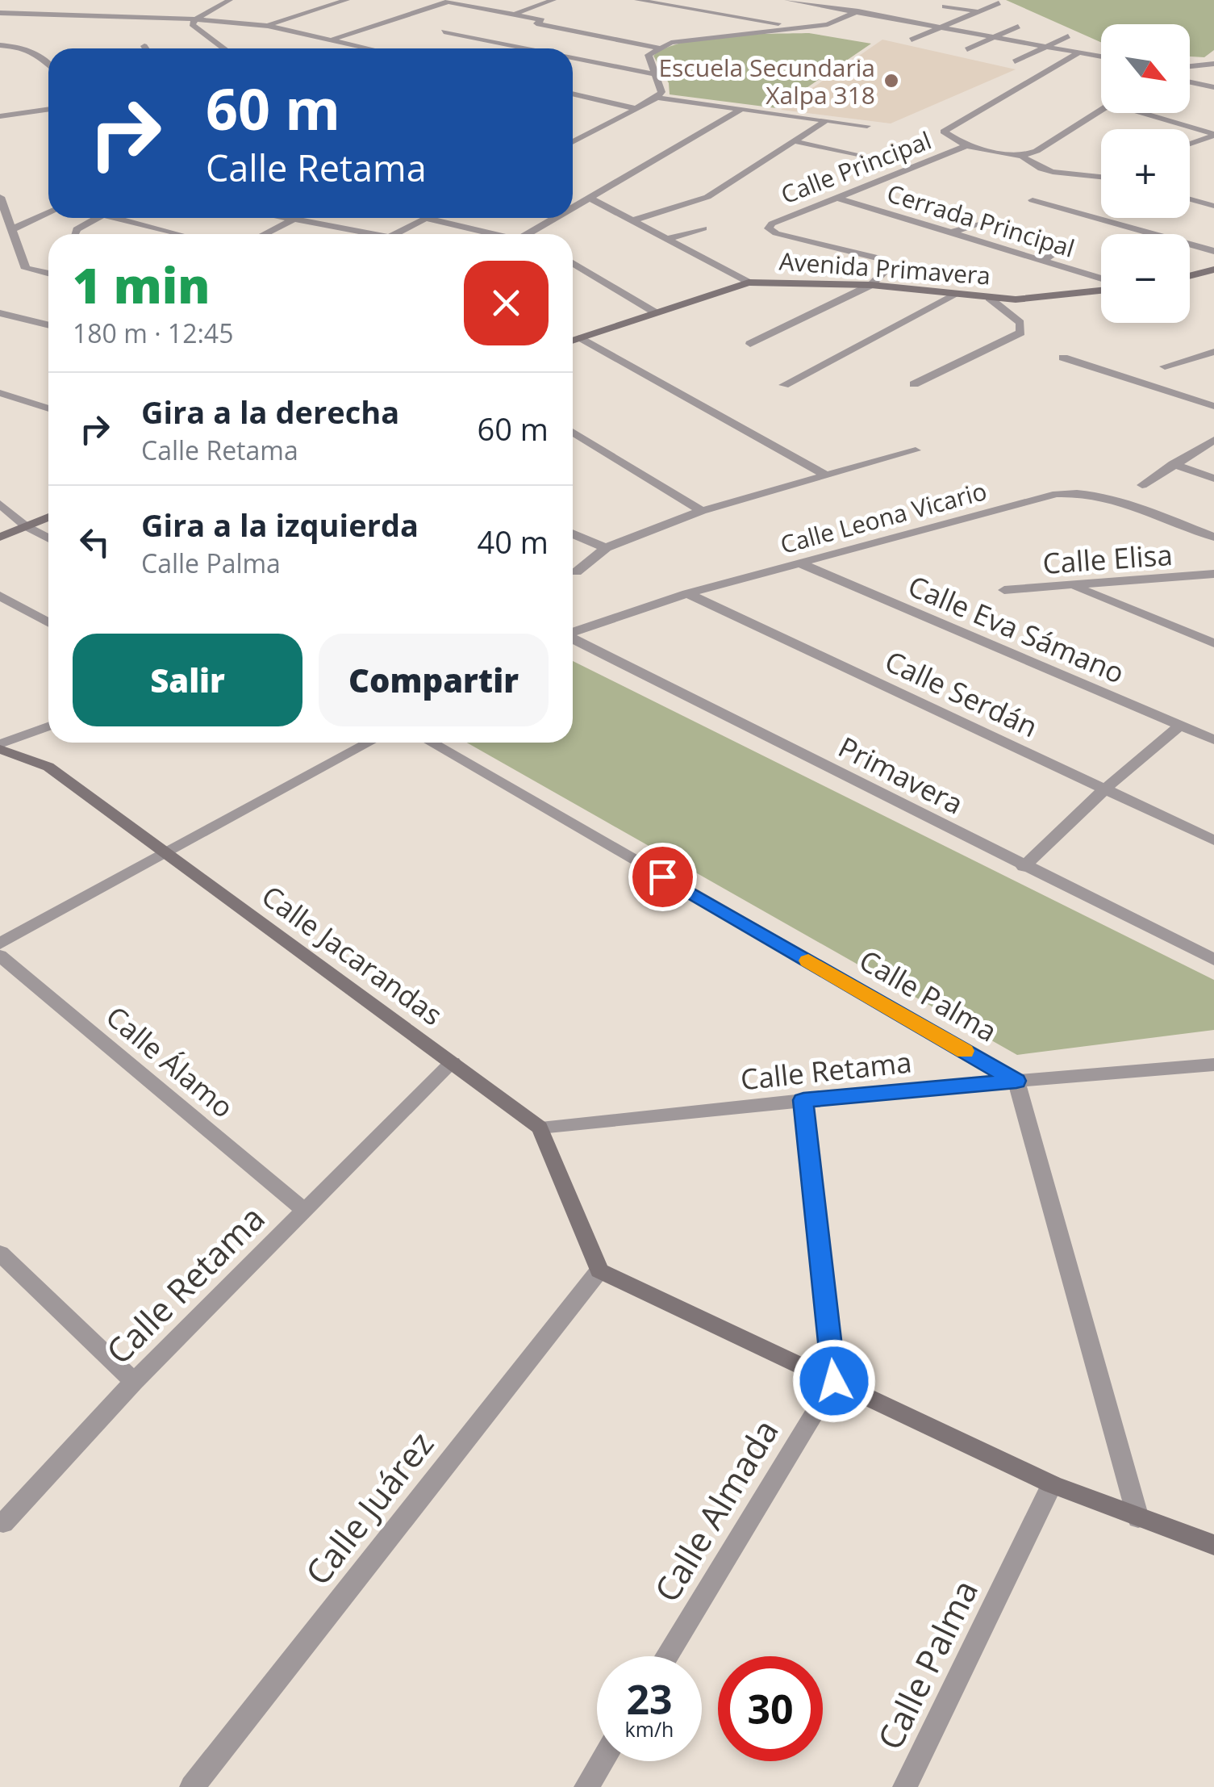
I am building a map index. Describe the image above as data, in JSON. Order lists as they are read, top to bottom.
{
  "streets": {
    "street": [
      "Calle Principal",
      "Cerrada Principal",
      "Avenida Primavera",
      "Calle Leona Vicario",
      "Calle Elisa",
      "Calle Eva Sámano",
      "Calle Serdán",
      "Primavera",
      "Calle Jacarandas",
      "Calle Palma",
      "Calle Álamo",
      "Calle Retama",
      "Calle Juárez",
      "Calle Almada"
    ]
  },
  "crossings": [
    ["Calle Principal", "Cerrada Principal"],
    ["Calle Principal", "Avenida Primavera"],
    ["Calle Leona Vicario", "Calle Eva Sámano"],
    ["Calle Leona Vicario", "Calle Serdán"],
    ["Calle Jacarandas", "Calle Retama"],
    ["Calle Palma", "Calle Retama"],
    ["Calle Álamo", "Calle Retama"]
  ],
  "places": ["Escuela Secundaria Xalpa 318"],
  "north": "bottom right",
  "page": {
    "map_buttons": ["+", "−"],
    "turn": ["60 m", "Calle Retama"],
    "heading": ["1 min", "180 m · 12:45"],
    "list": [
      {
        "name": "Gira a la derecha",
        "note": "Calle Retama",
        "value": "60 m"
      },
      {
        "name": "Gira a la izquierda",
        "note": "Calle Palma",
        "value": "40 m"
      }
    ],
    "buttons": ["Salir", "Compartir"],
    "speed": "23 km/h",
    "limit": "30"
  }
}
